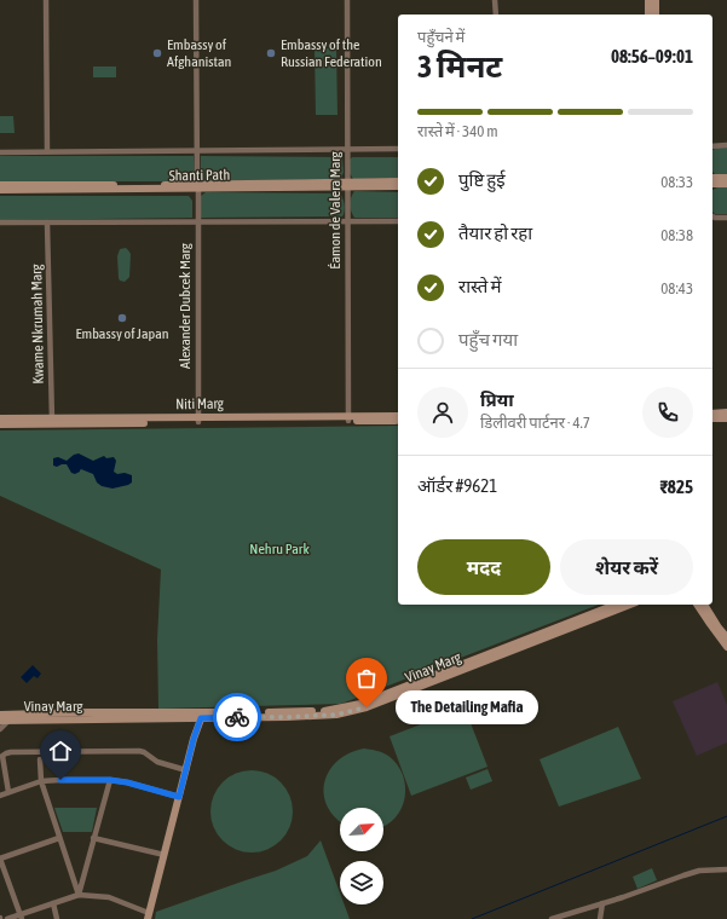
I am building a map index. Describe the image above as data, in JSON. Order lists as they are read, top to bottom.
{
  "streets": {
    "main road": ["Shanti Path", "Niti Marg", "Vinay Marg"],
    "street": ["Éamon de Valera Marg", "Alexander Dubcek Marg", "Kwame Nkrumah Marg"]
  },
  "crossings": [
    ["Shanti Path", "Éamon de Valera Marg"],
    ["Shanti Path", "Alexander Dubcek Marg"],
    ["Éamon de Valera Marg", "Niti Marg"],
    ["Alexander Dubcek Marg", "Niti Marg"],
    ["Kwame Nkrumah Marg", "Niti Marg"]
  ],
  "parks": ["Nehru Park"],
  "places": [
    "Embassy of Afghanistan",
    "Embassy of the Russian Federation",
    "Embassy of Japan",
    "The Detailing Mafia"
  ],
  "north": "top right",
  "page": {
    "heading": ["3 मिनट", "पहुँचने में", "08:56–09:01"],
    "panel": [
      "प्रिया",
      "डिलीवरी पार्टनर · 4.7",
      "ऑर्डर #9621",
      "₹825"
    ],
    "bar": "रास्ते में · 340 m",
    "list": [
      ["पुष्टि हुई", "08:33"],
      ["तैयार हो रहा", "08:38"],
      ["रास्ते में", "08:43"],
      "पहुँच गया"
    ],
    "buttons": ["मदद", "शेयर करें"],
    "bubble": "The Detailing Mafia"
  }
}
